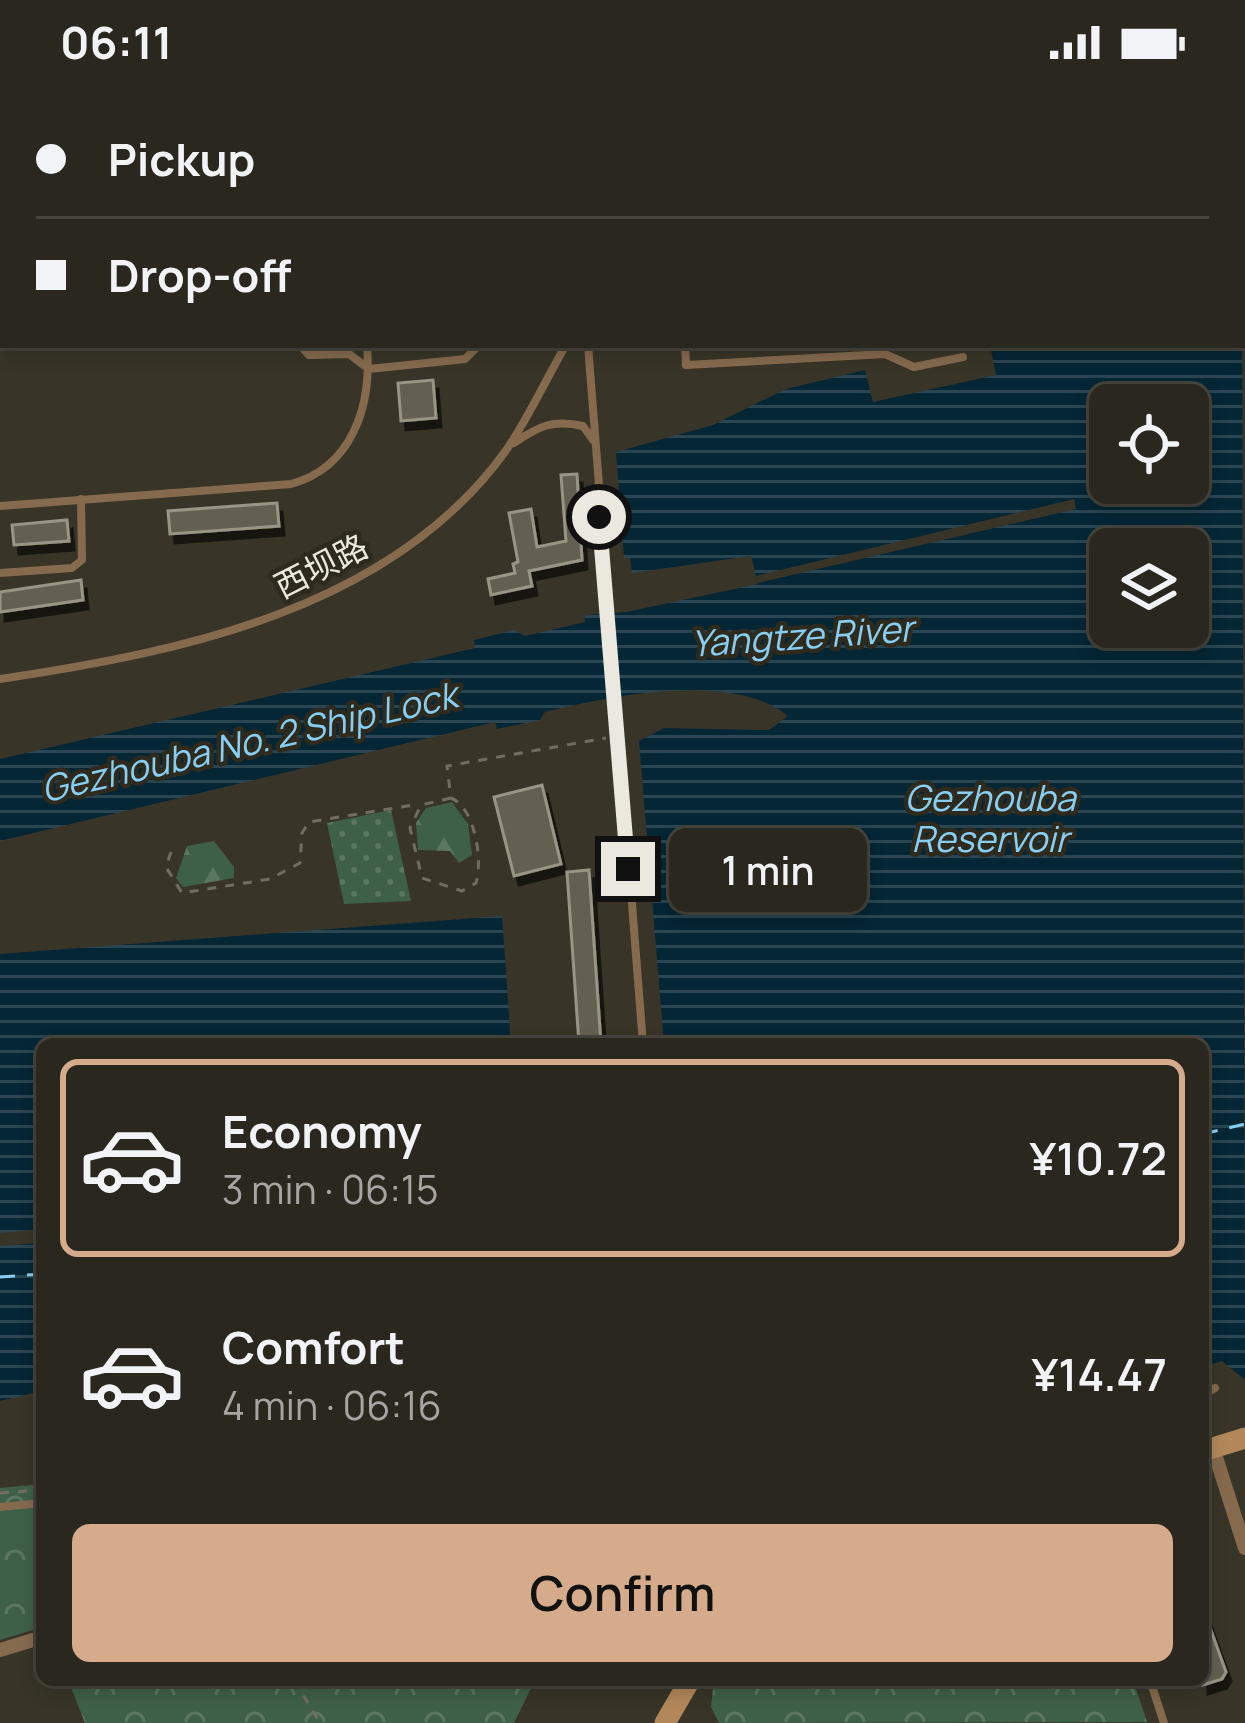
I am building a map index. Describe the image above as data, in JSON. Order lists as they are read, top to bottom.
{
  "streets": {
    "lane": ["西坝路"]
  },
  "water": ["Yangtze River", "Gezhouba No. 2 Ship Lock", "Gezhouba Reservoir"],
  "page": {
    "status": "06:11",
    "banner": ["Pickup", "Drop-off"],
    "bubble": "1 min",
    "list": [
      {
        "name": "Economy",
        "note": "3 min · 06:15",
        "value": "¥10.72"
      },
      {
        "name": "Comfort",
        "note": "4 min · 06:16",
        "value": "¥14.47"
      }
    ],
    "buttons": "Confirm"
  }
}
